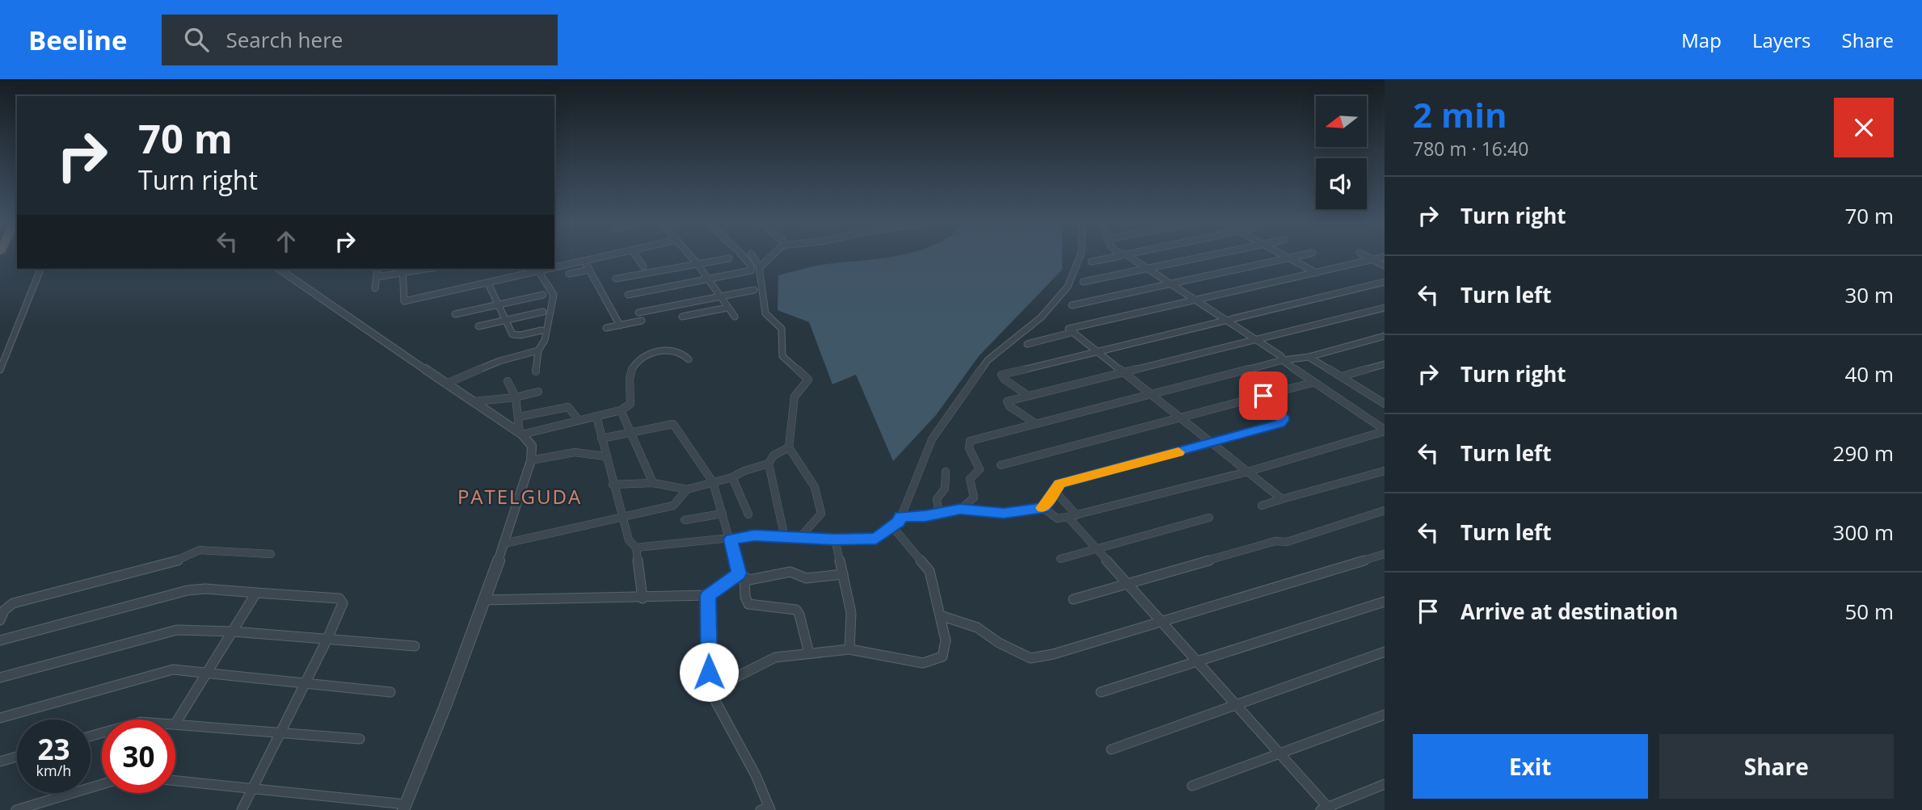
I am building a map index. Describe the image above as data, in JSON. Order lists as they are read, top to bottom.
{
  "districts": ["PATELGUDA"],
  "north": "left",
  "page": {
    "header": "Beeline",
    "search": "Search here",
    "nav": ["Map", "Layers", "Share"],
    "heading": ["2 min", "780 m · 16:40"],
    "turn": ["70 m", "Turn right"],
    "list": [
      {
        "name": "Turn right",
        "value": "70 m"
      },
      {
        "name": "Turn left",
        "value": "30 m"
      },
      {
        "name": "Turn right",
        "value": "40 m"
      },
      {
        "name": "Turn left",
        "value": "290 m"
      },
      {
        "name": "Turn left",
        "value": "300 m"
      },
      {
        "name": "Arrive at destination",
        "value": "50 m"
      }
    ],
    "speed": "23 km/h",
    "limit": "30",
    "buttons": ["Exit", "Share"]
  }
}
